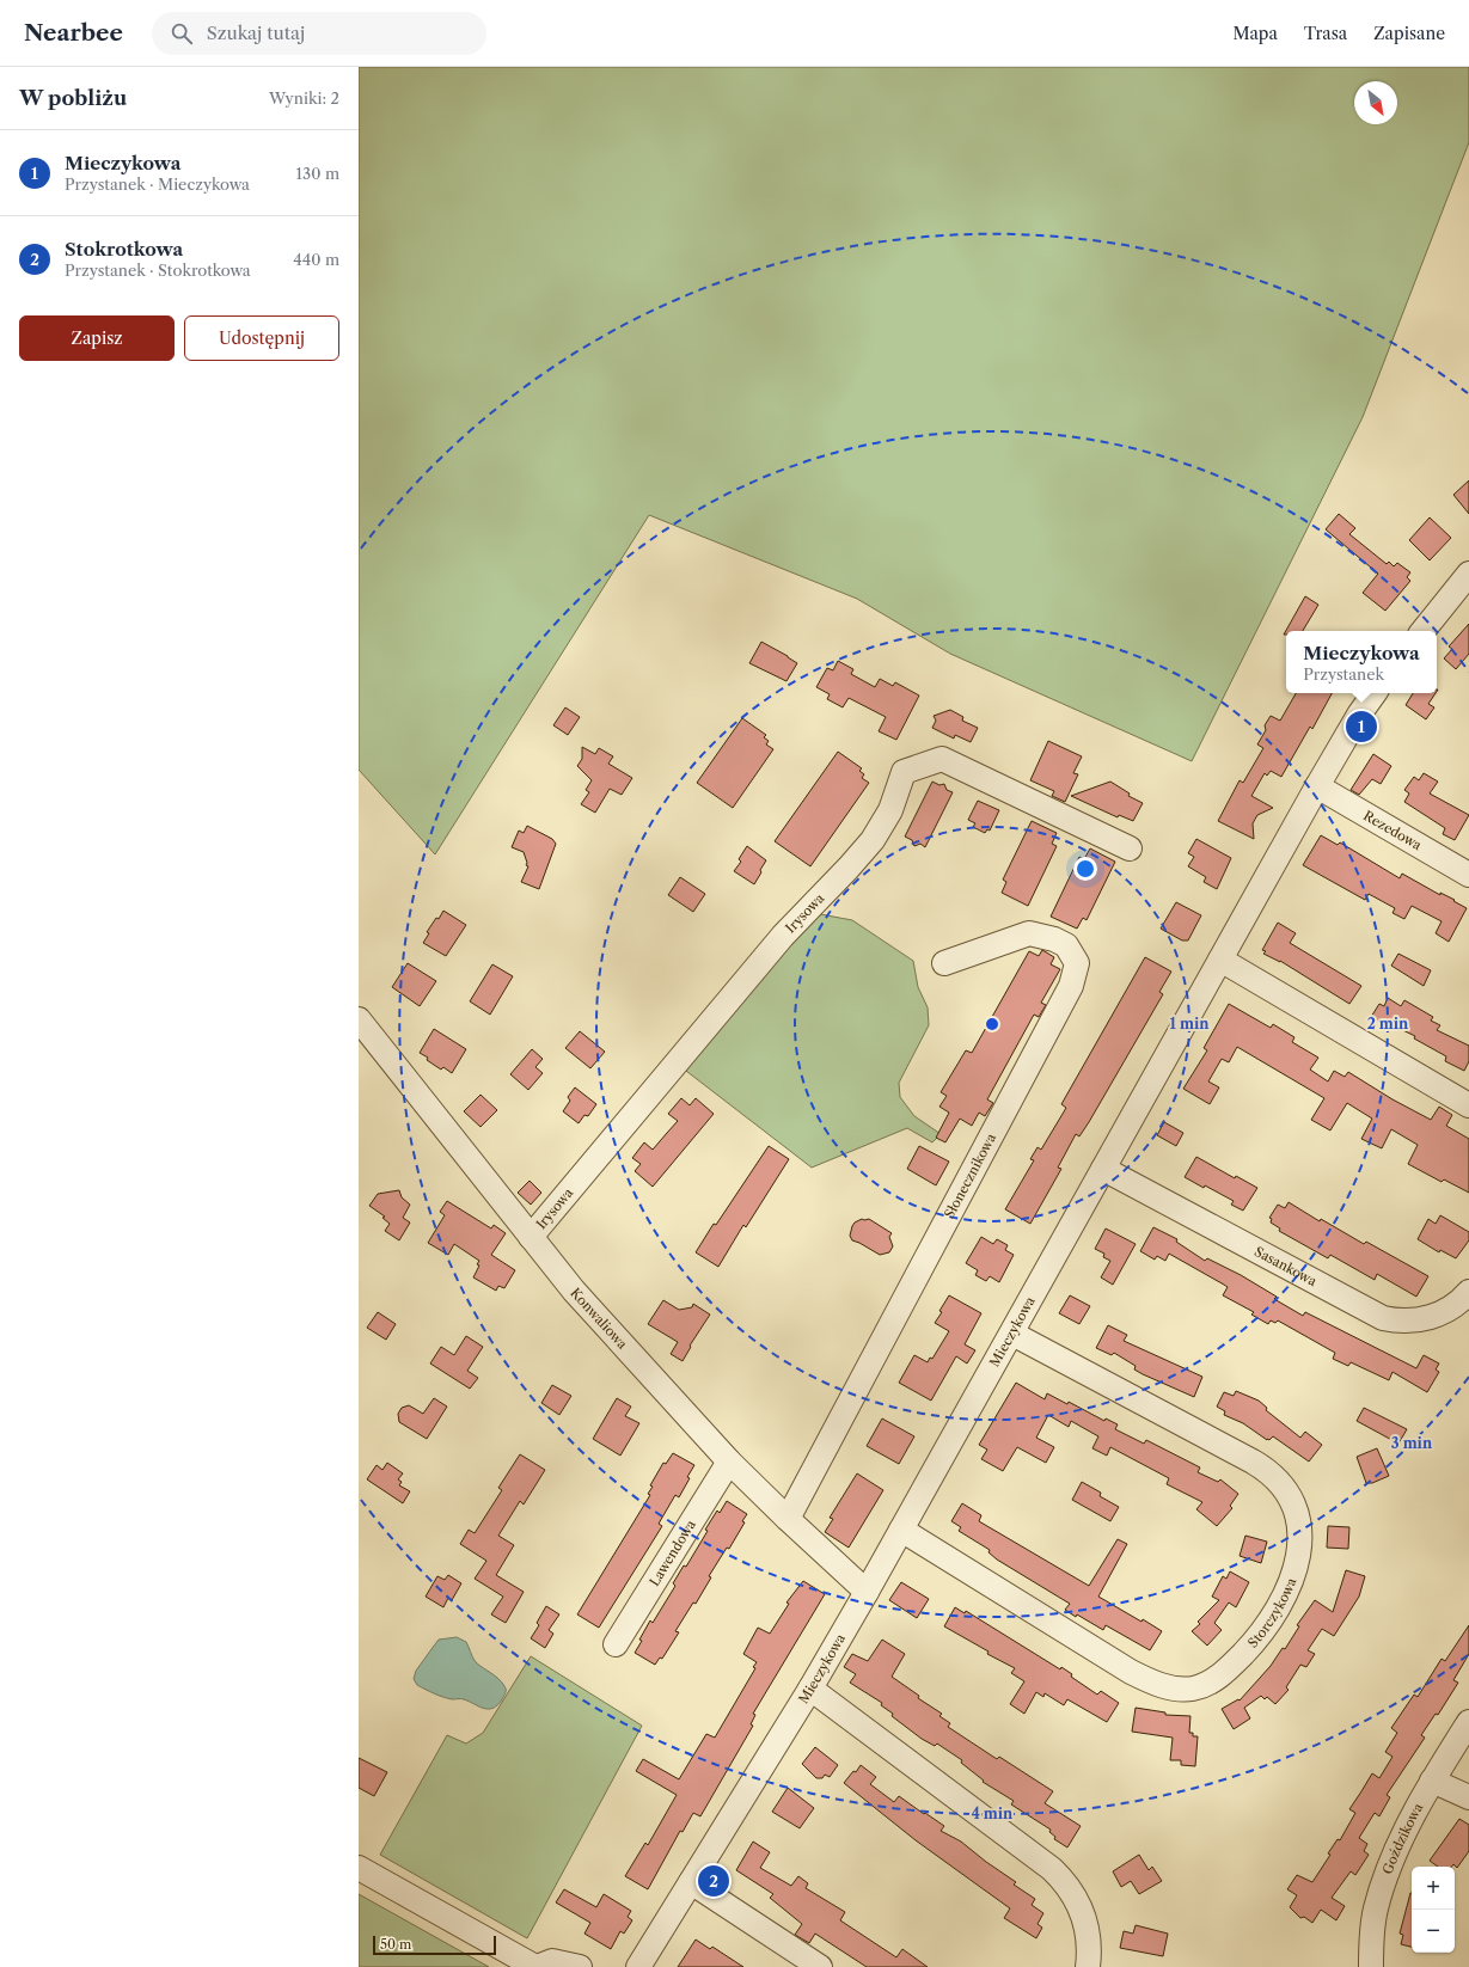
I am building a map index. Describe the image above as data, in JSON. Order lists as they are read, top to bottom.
{
  "streets": {
    "street": [
      "Rezedowa",
      "Irysowa",
      "Słonecznikowa",
      "Sasankowa",
      "Konwaliowa",
      "Mieczykowa",
      "Lawendowa",
      "Storczykowa",
      "Goździkowa"
    ]
  },
  "crossings": [
    ["Rezedowa", "Mieczykowa"],
    ["Irysowa", "Konwaliowa"],
    ["Słonecznikowa", "Konwaliowa"],
    ["Sasankowa", "Mieczykowa"],
    ["Konwaliowa", "Mieczykowa"],
    ["Konwaliowa", "Lawendowa"],
    ["Mieczykowa", "Storczykowa"]
  ],
  "scale_bar": "50 m",
  "north": "bottom right",
  "page": {
    "header": "Nearbee",
    "search": "Szukaj tutaj",
    "nav": ["Mapa", "Trasa", "Zapisane"],
    "heading": ["W pobliżu", "Wyniki: 2"],
    "list": [
      {
        "mark": "1",
        "name": "Mieczykowa",
        "note": "Przystanek · Mieczykowa",
        "value": "130 m"
      },
      {
        "mark": "2",
        "name": "Stokrotkowa",
        "note": "Przystanek · Stokrotkowa",
        "value": "440 m"
      }
    ],
    "buttons": ["Zapisz", "Udostępnij"],
    "popup": ["Mieczykowa", "Przystanek"],
    "pins": ["1", "2"],
    "map_buttons": ["+", "−"],
    "scale": "50 m"
  },
  "rings": [
    "1 min",
    "2 min",
    "3 min",
    "4 min"
  ]
}
